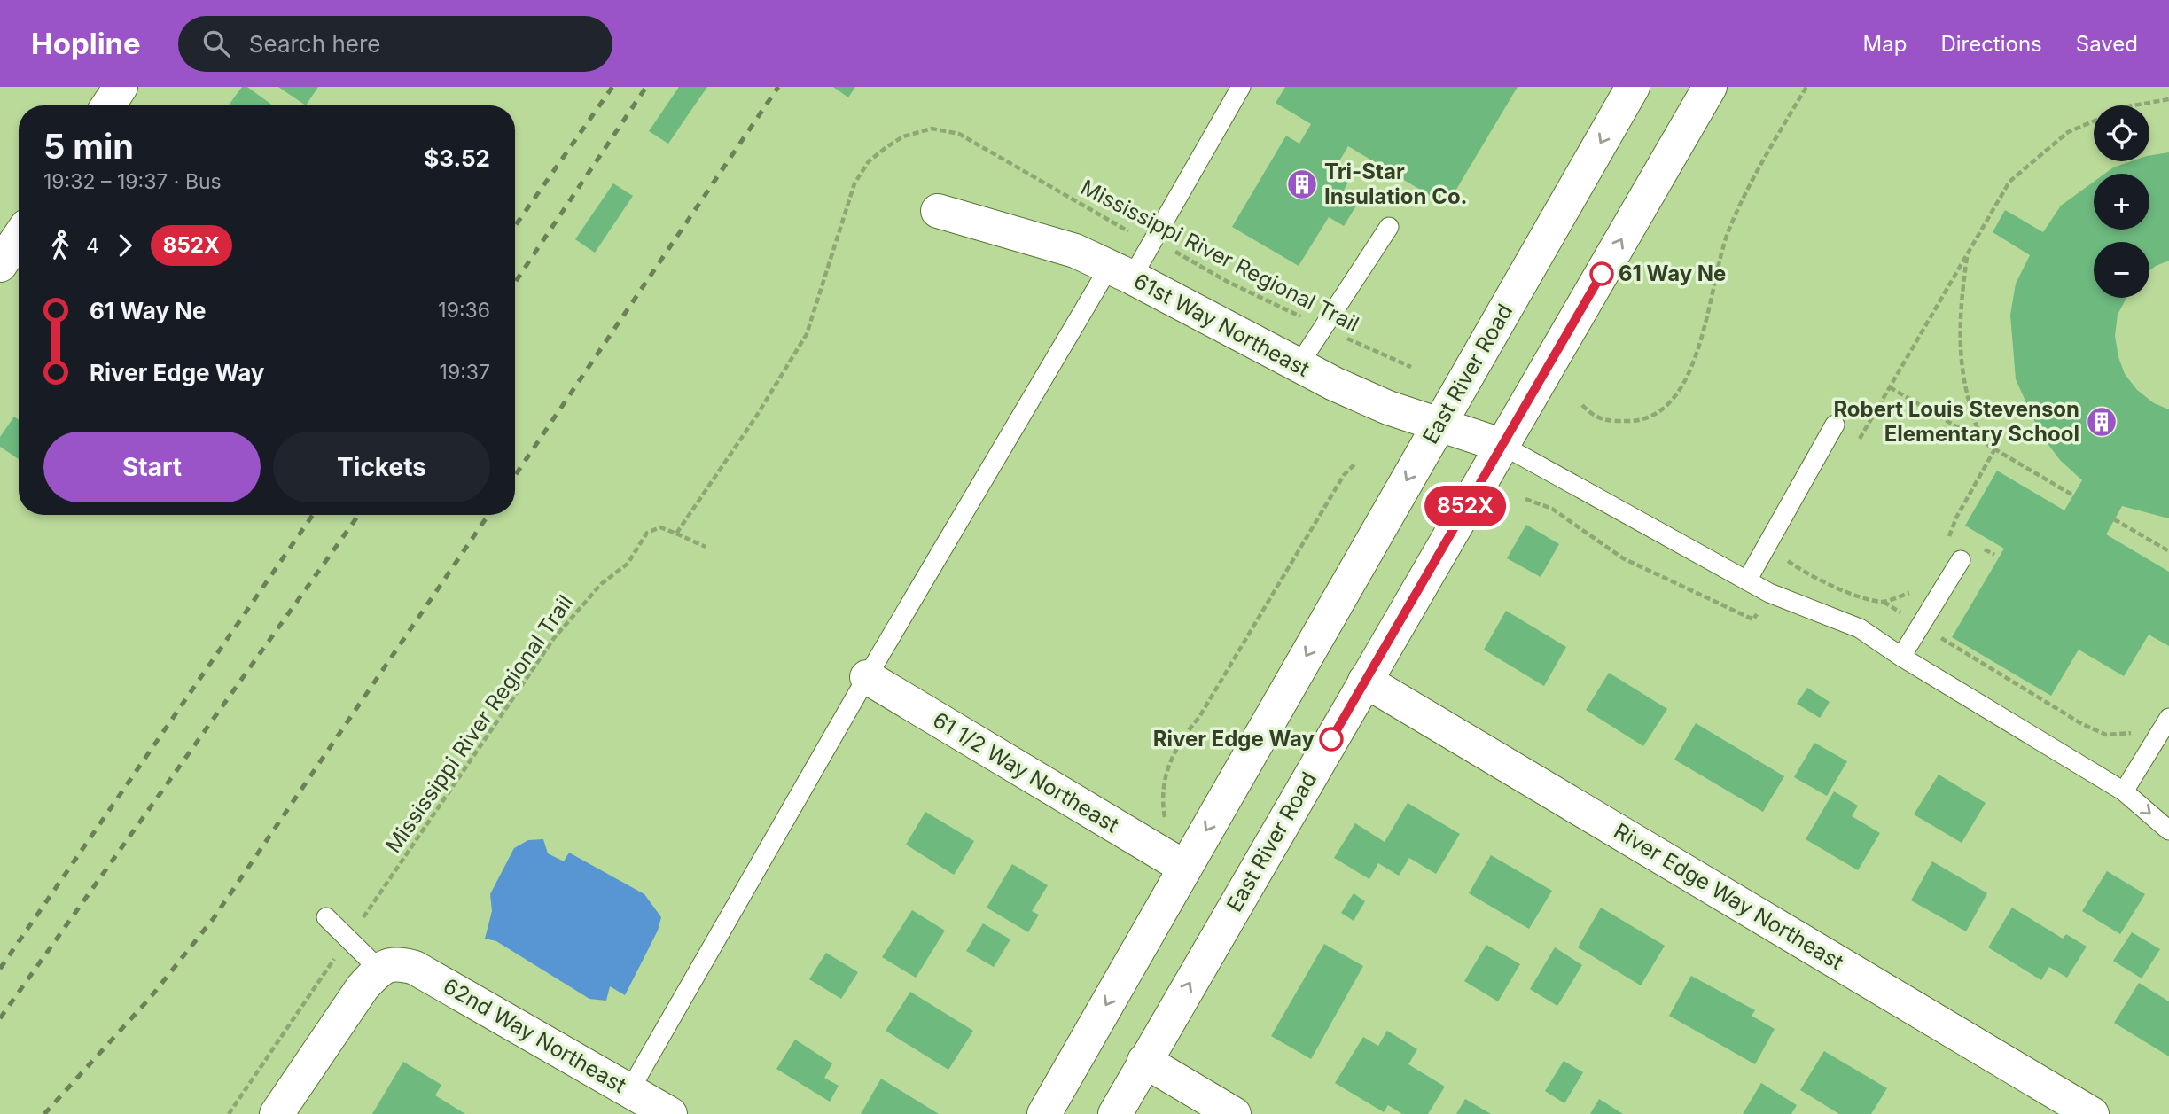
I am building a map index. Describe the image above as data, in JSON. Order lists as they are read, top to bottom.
{
  "streets": {
    "street": [
      "61st Way Northeast",
      "East River Road",
      "61 1/2 Way Northeast",
      "River Edge Way Northeast",
      "62nd Way Northeast"
    ],
    "path": ["Mississippi River Regional Trail"]
  },
  "crossings": [
    ["61st Way Northeast", "East River Road"],
    ["East River Road", "61 1/2 Way Northeast"],
    ["East River Road", "River Edge Way Northeast"]
  ],
  "places": {
    "building": ["Tri-Star Insulation Co.", "Robert Louis Stevenson Elementary School"],
    "other": ["61 Way Ne", "River Edge Way"]
  },
  "lines": ["bus line 852X"],
  "page": {
    "header": "Hopline",
    "search": "Search here",
    "nav": ["Map", "Directions", "Saved"],
    "on_map": "852X",
    "map_buttons": ["+", "−"],
    "heading": ["5 min", "19:32 – 19:37 · Bus", "$3.52"],
    "legs": ["4", "852X"],
    "list": [
      {
        "name": "61 Way Ne",
        "value": "19:36"
      },
      {
        "name": "River Edge Way",
        "value": "19:37"
      }
    ],
    "buttons": ["Start", "Tickets"]
  }
}
